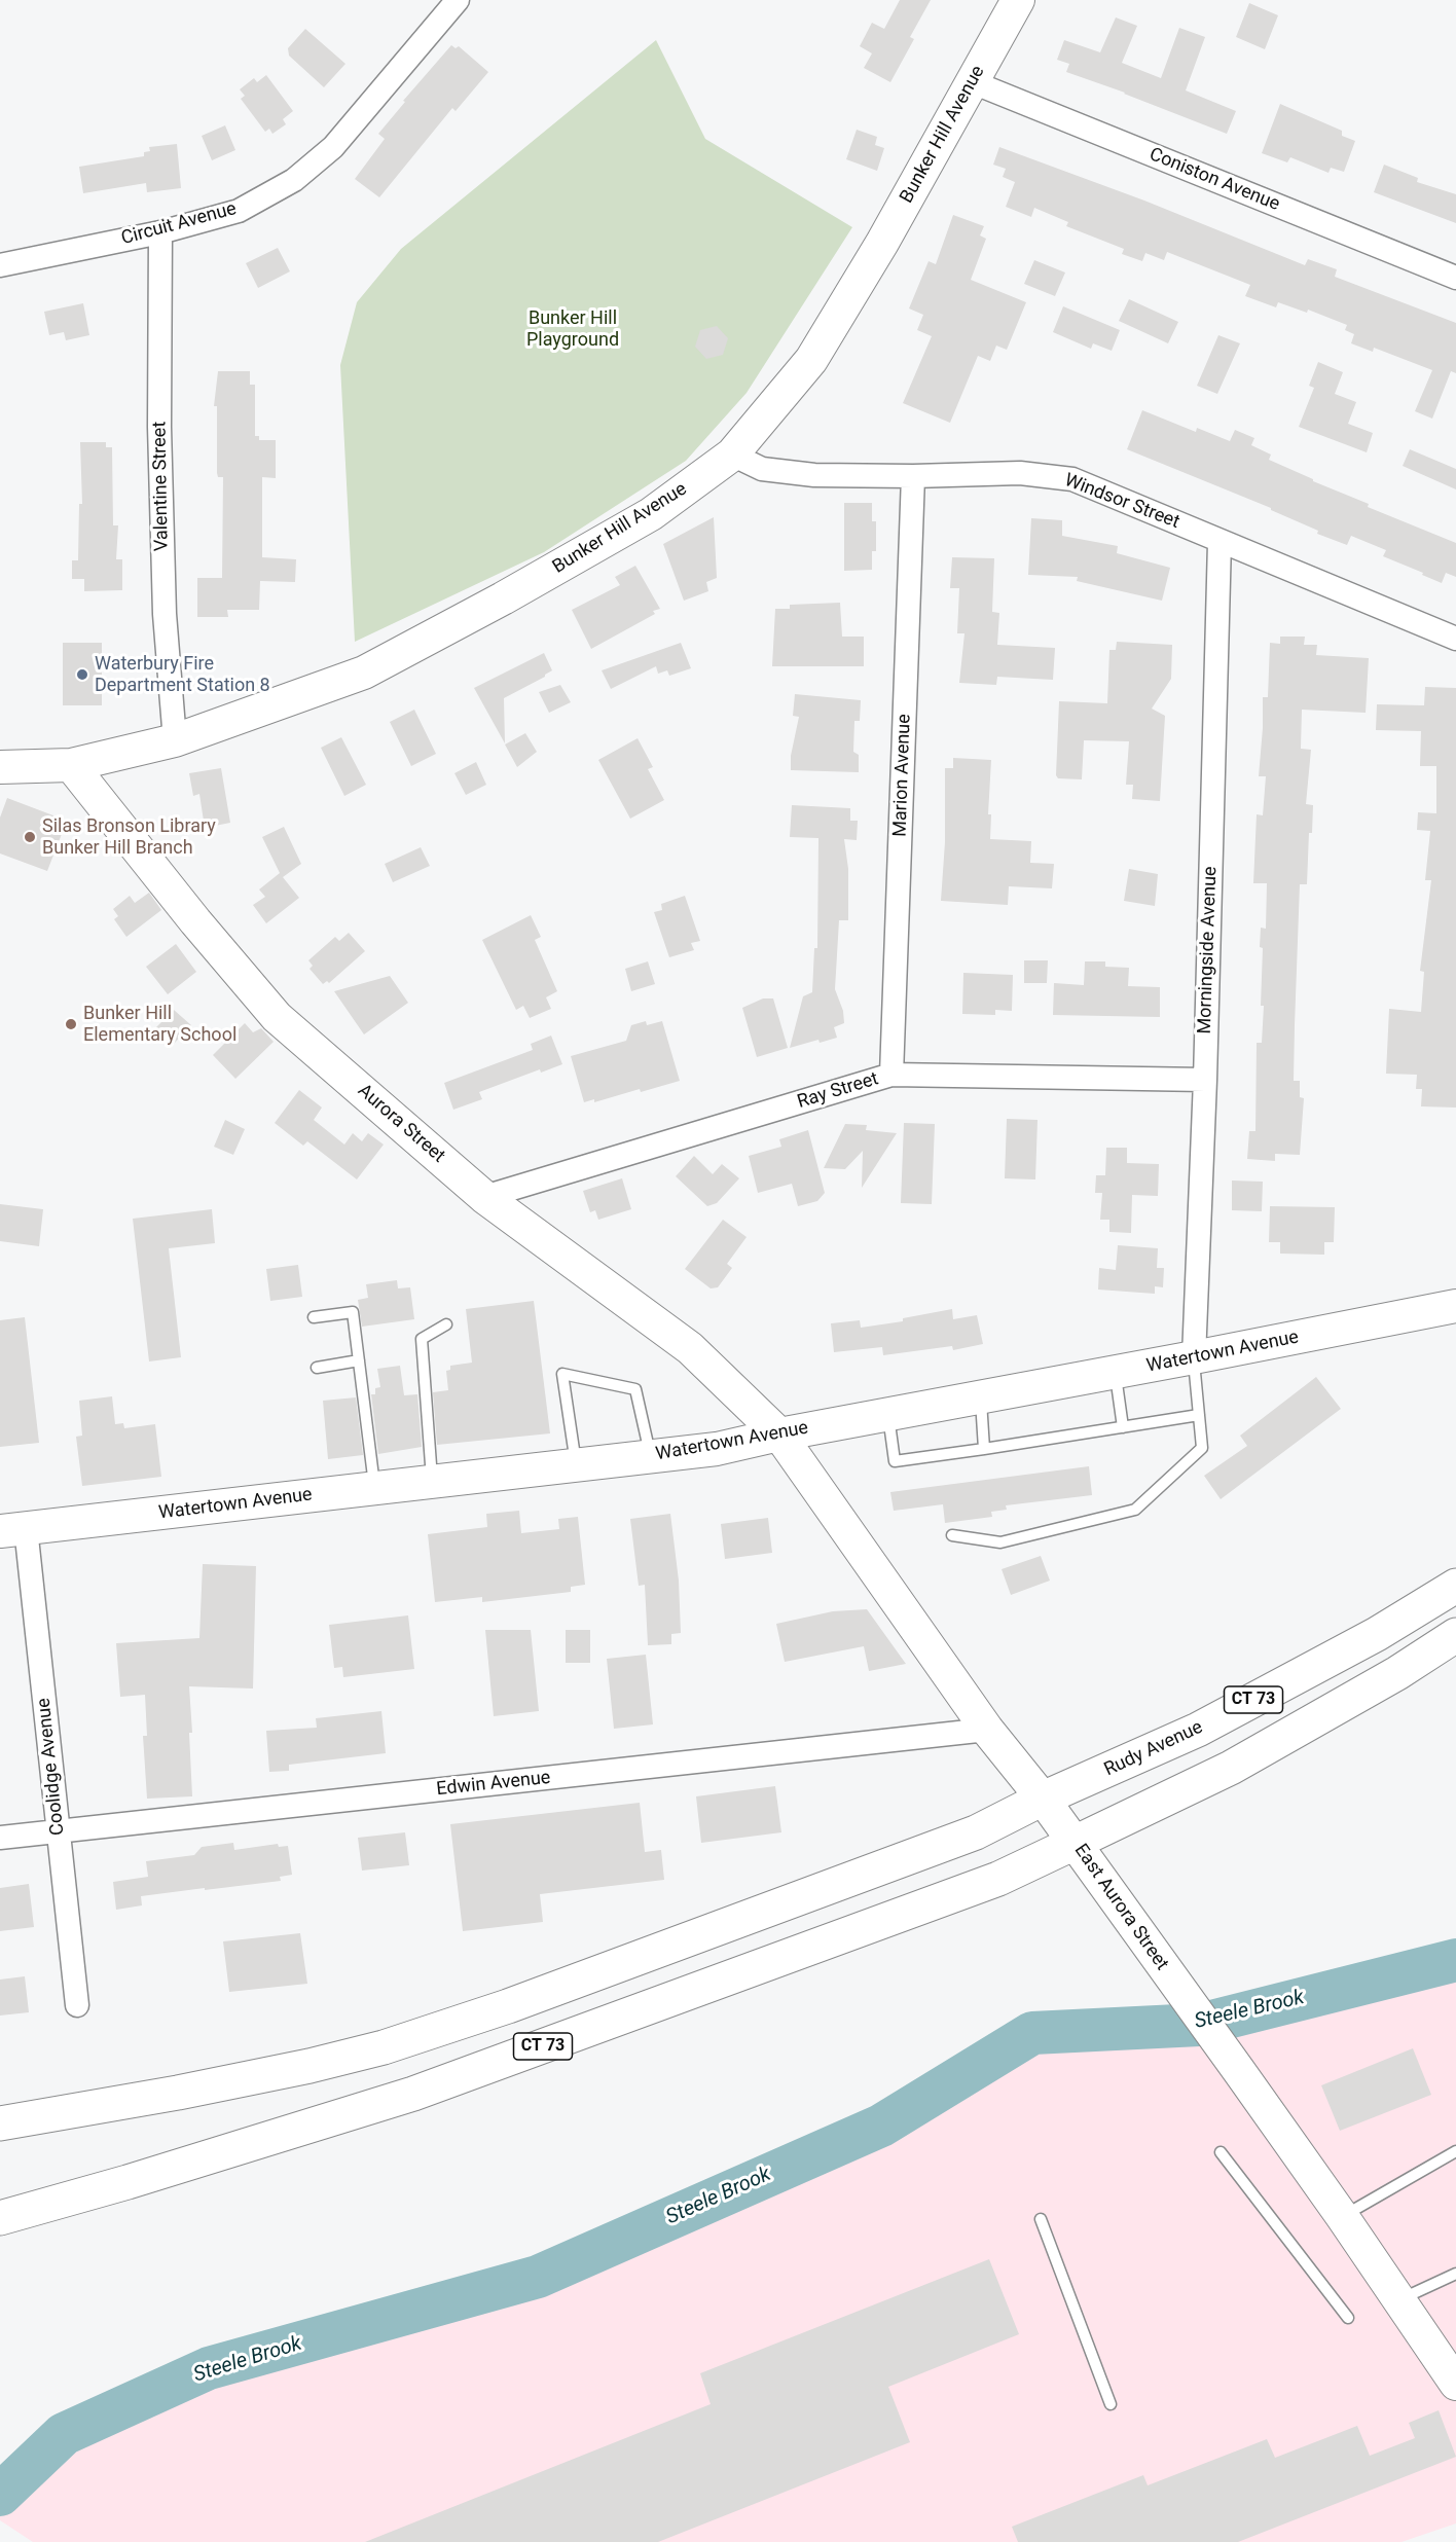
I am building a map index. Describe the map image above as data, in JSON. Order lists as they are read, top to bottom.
{
  "streets": {
    "main road": [
      "Bunker Hill Avenue",
      "Aurora Street",
      "Watertown Avenue",
      "CT 73",
      "Rudy Avenue",
      "East Aurora Street"
    ],
    "street": [
      "Coniston Avenue",
      "Circuit Avenue",
      "Valentine Street",
      "Windsor Street",
      "Marion Avenue",
      "Morningside Avenue",
      "Ray Street",
      "Coolidge Avenue",
      "Edwin Avenue"
    ]
  },
  "crossings": [
    ["Bunker Hill Avenue", "Coniston Avenue"],
    ["Bunker Hill Avenue", "Valentine Street"],
    ["Bunker Hill Avenue", "Windsor Street"],
    ["Bunker Hill Avenue", "Aurora Street"],
    ["Circuit Avenue", "Valentine Street"],
    ["Windsor Street", "Marion Avenue"],
    ["Windsor Street", "Morningside Avenue"],
    ["Marion Avenue", "Ray Street"],
    ["Morningside Avenue", "Ray Street"],
    ["Morningside Avenue", "Watertown Avenue"],
    ["Ray Street", "Aurora Street"],
    ["Aurora Street", "Watertown Avenue"],
    ["Aurora Street", "East Aurora Street"],
    ["Watertown Avenue", "Coolidge Avenue"],
    ["Watertown Avenue", "East Aurora Street"],
    ["CT 73", "Rudy Avenue"],
    ["CT 73", "East Aurora Street"],
    ["Rudy Avenue", "East Aurora Street"],
    ["Coolidge Avenue", "Edwin Avenue"],
    ["Edwin Avenue", "East Aurora Street"]
  ],
  "water": ["Steele Brook"],
  "parks": ["Bunker Hill Playground"],
  "places": ["Waterbury Fire Department Station 8", "Silas Bronson Library Bunker Hill Branch", "Bunker Hill Elementary School"]
}
